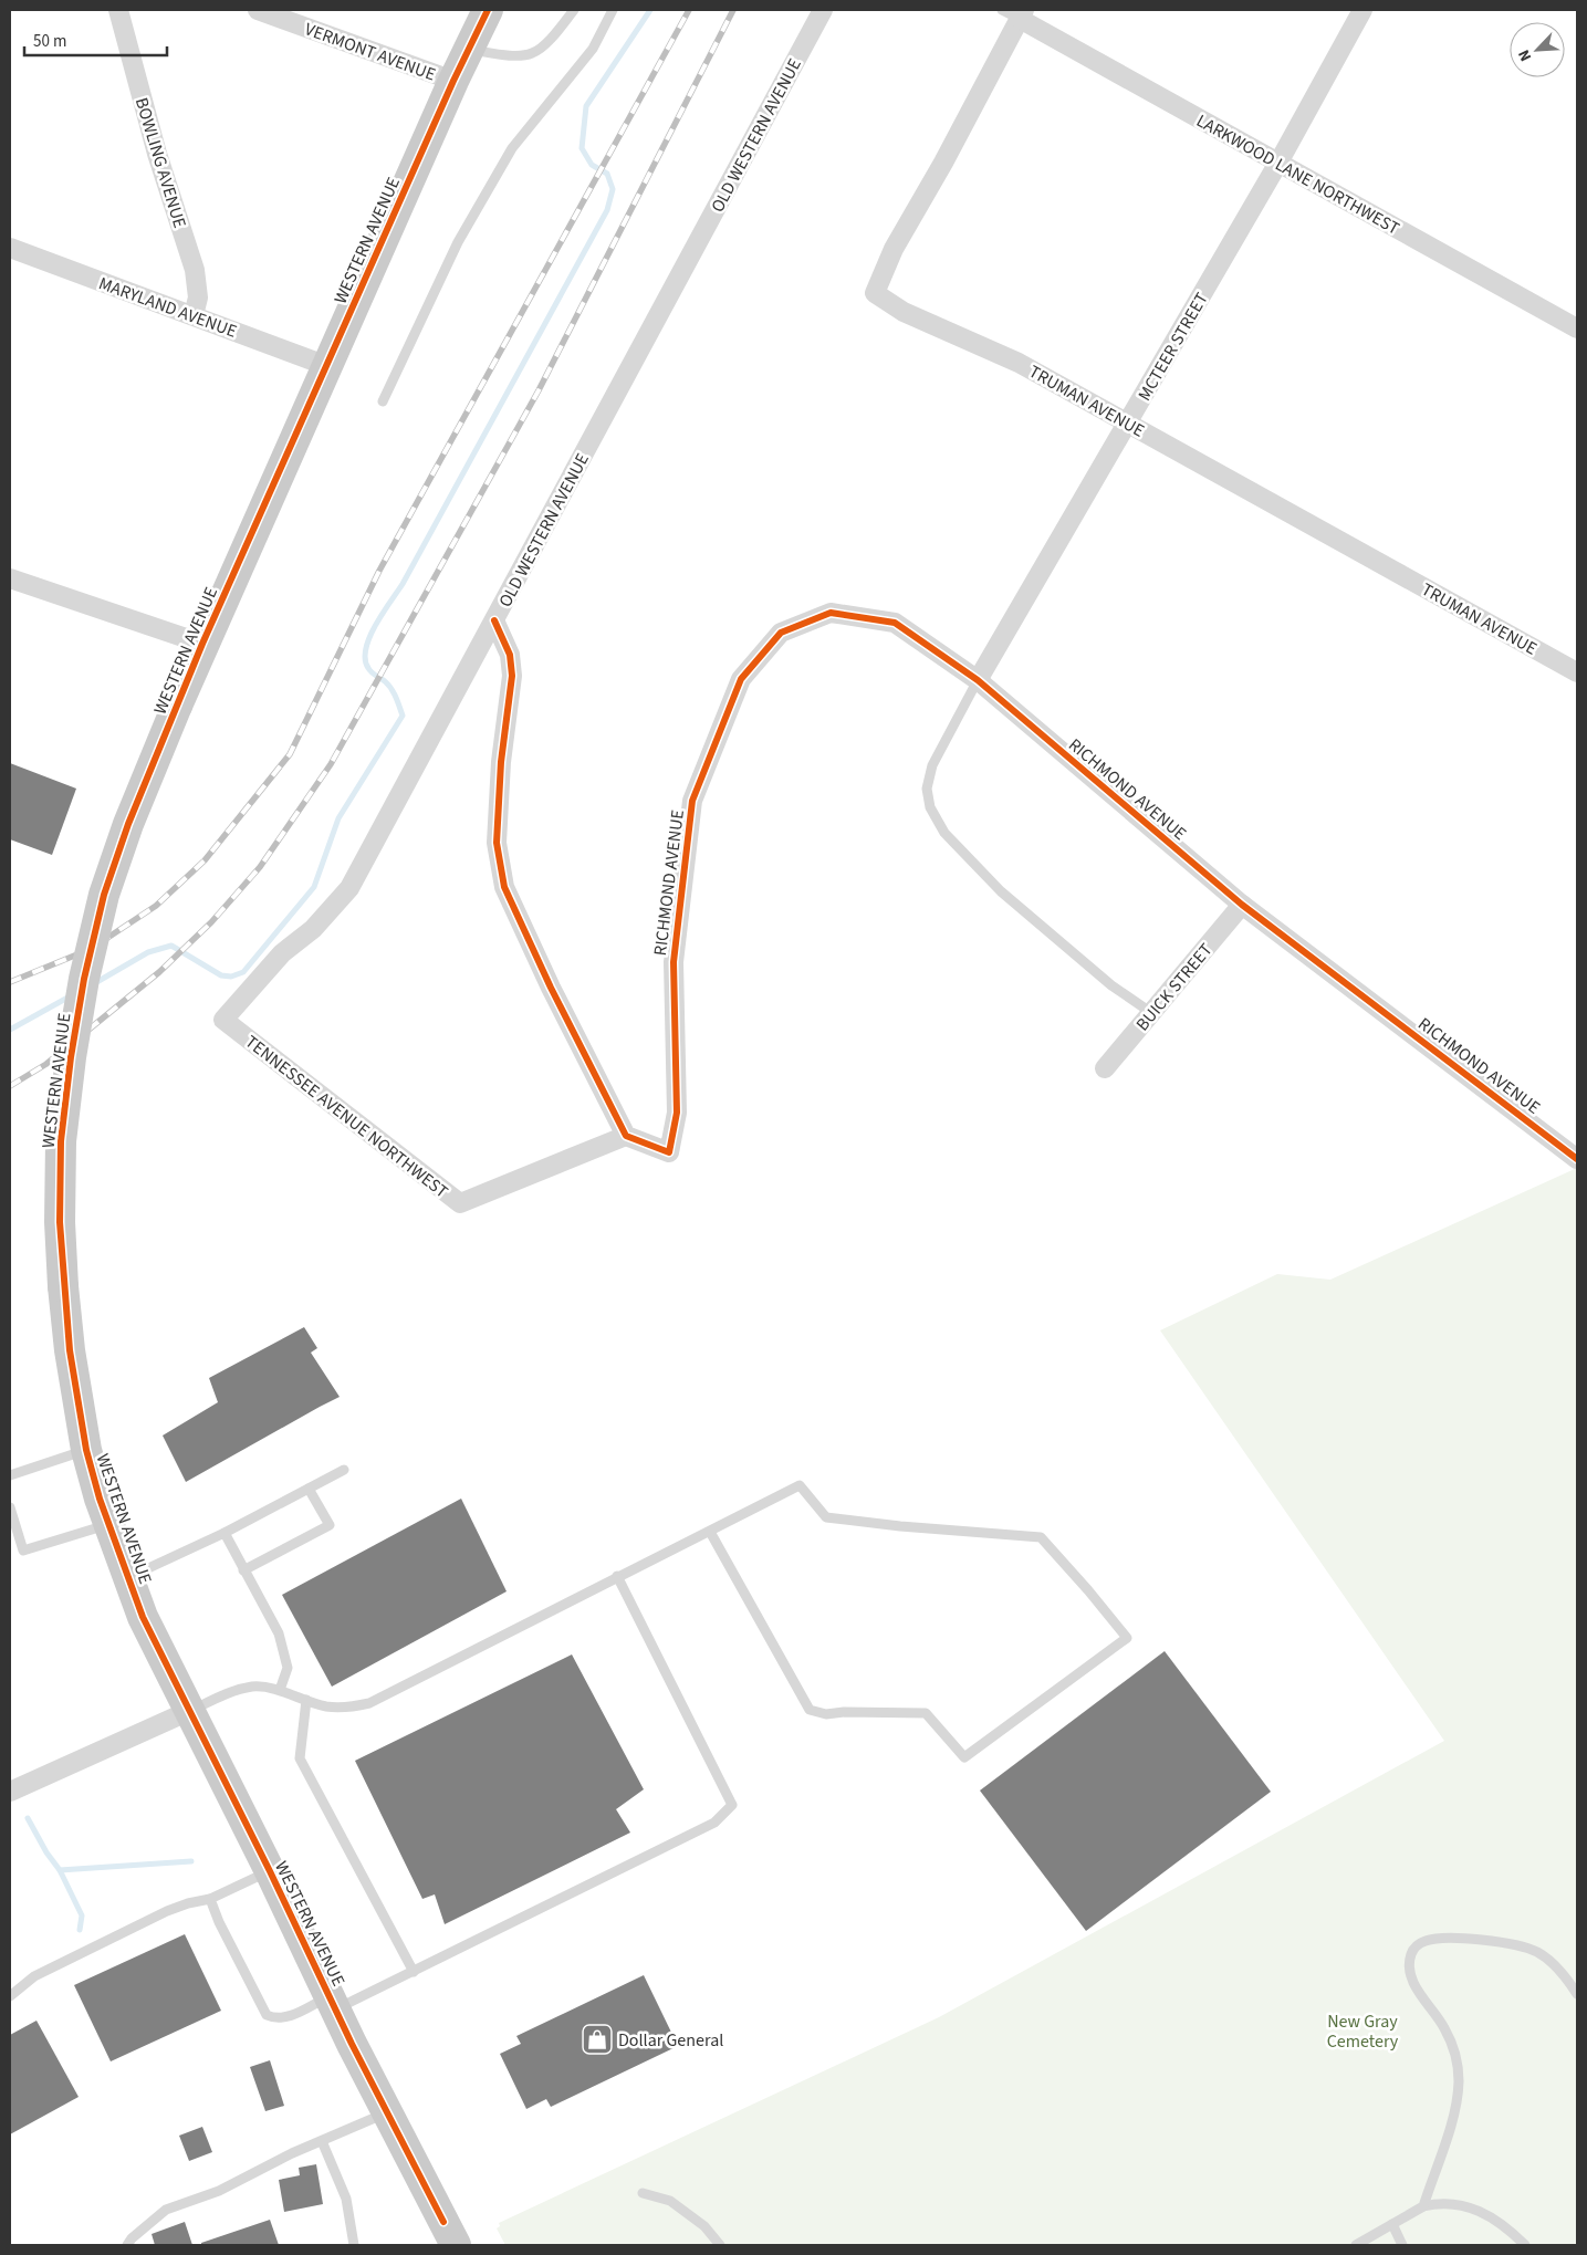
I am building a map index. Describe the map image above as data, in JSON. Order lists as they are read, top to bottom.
{
  "streets": {
    "main road": ["WESTERN AVENUE"],
    "street": [
      "VERMONT AVENUE",
      "OLD WESTERN AVENUE",
      "BOWLING AVENUE",
      "LARKWOOD LANE NORTHWEST",
      "MARYLAND AVENUE",
      "MCTEER STREET",
      "TRUMAN AVENUE",
      "RICHMOND AVENUE",
      "BUICK STREET",
      "TENNESSEE AVENUE NORTHWEST"
    ]
  },
  "crossings": [
    ["VERMONT AVENUE", "WESTERN AVENUE"],
    ["OLD WESTERN AVENUE", "TENNESSEE AVENUE NORTHWEST"],
    ["BOWLING AVENUE", "MARYLAND AVENUE"],
    ["LARKWOOD LANE NORTHWEST", "MCTEER STREET"],
    ["LARKWOOD LANE NORTHWEST", "TRUMAN AVENUE"],
    ["WESTERN AVENUE", "MARYLAND AVENUE"],
    ["MCTEER STREET", "TRUMAN AVENUE"],
    ["MCTEER STREET", "RICHMOND AVENUE"],
    ["RICHMOND AVENUE", "BUICK STREET"],
    ["RICHMOND AVENUE", "TENNESSEE AVENUE NORTHWEST"]
  ],
  "parks": ["New Gray Cemetery"],
  "places": {
    "shop": ["Dollar General"]
  },
  "scale_bar": "50 m",
  "north": "bottom left"
}
